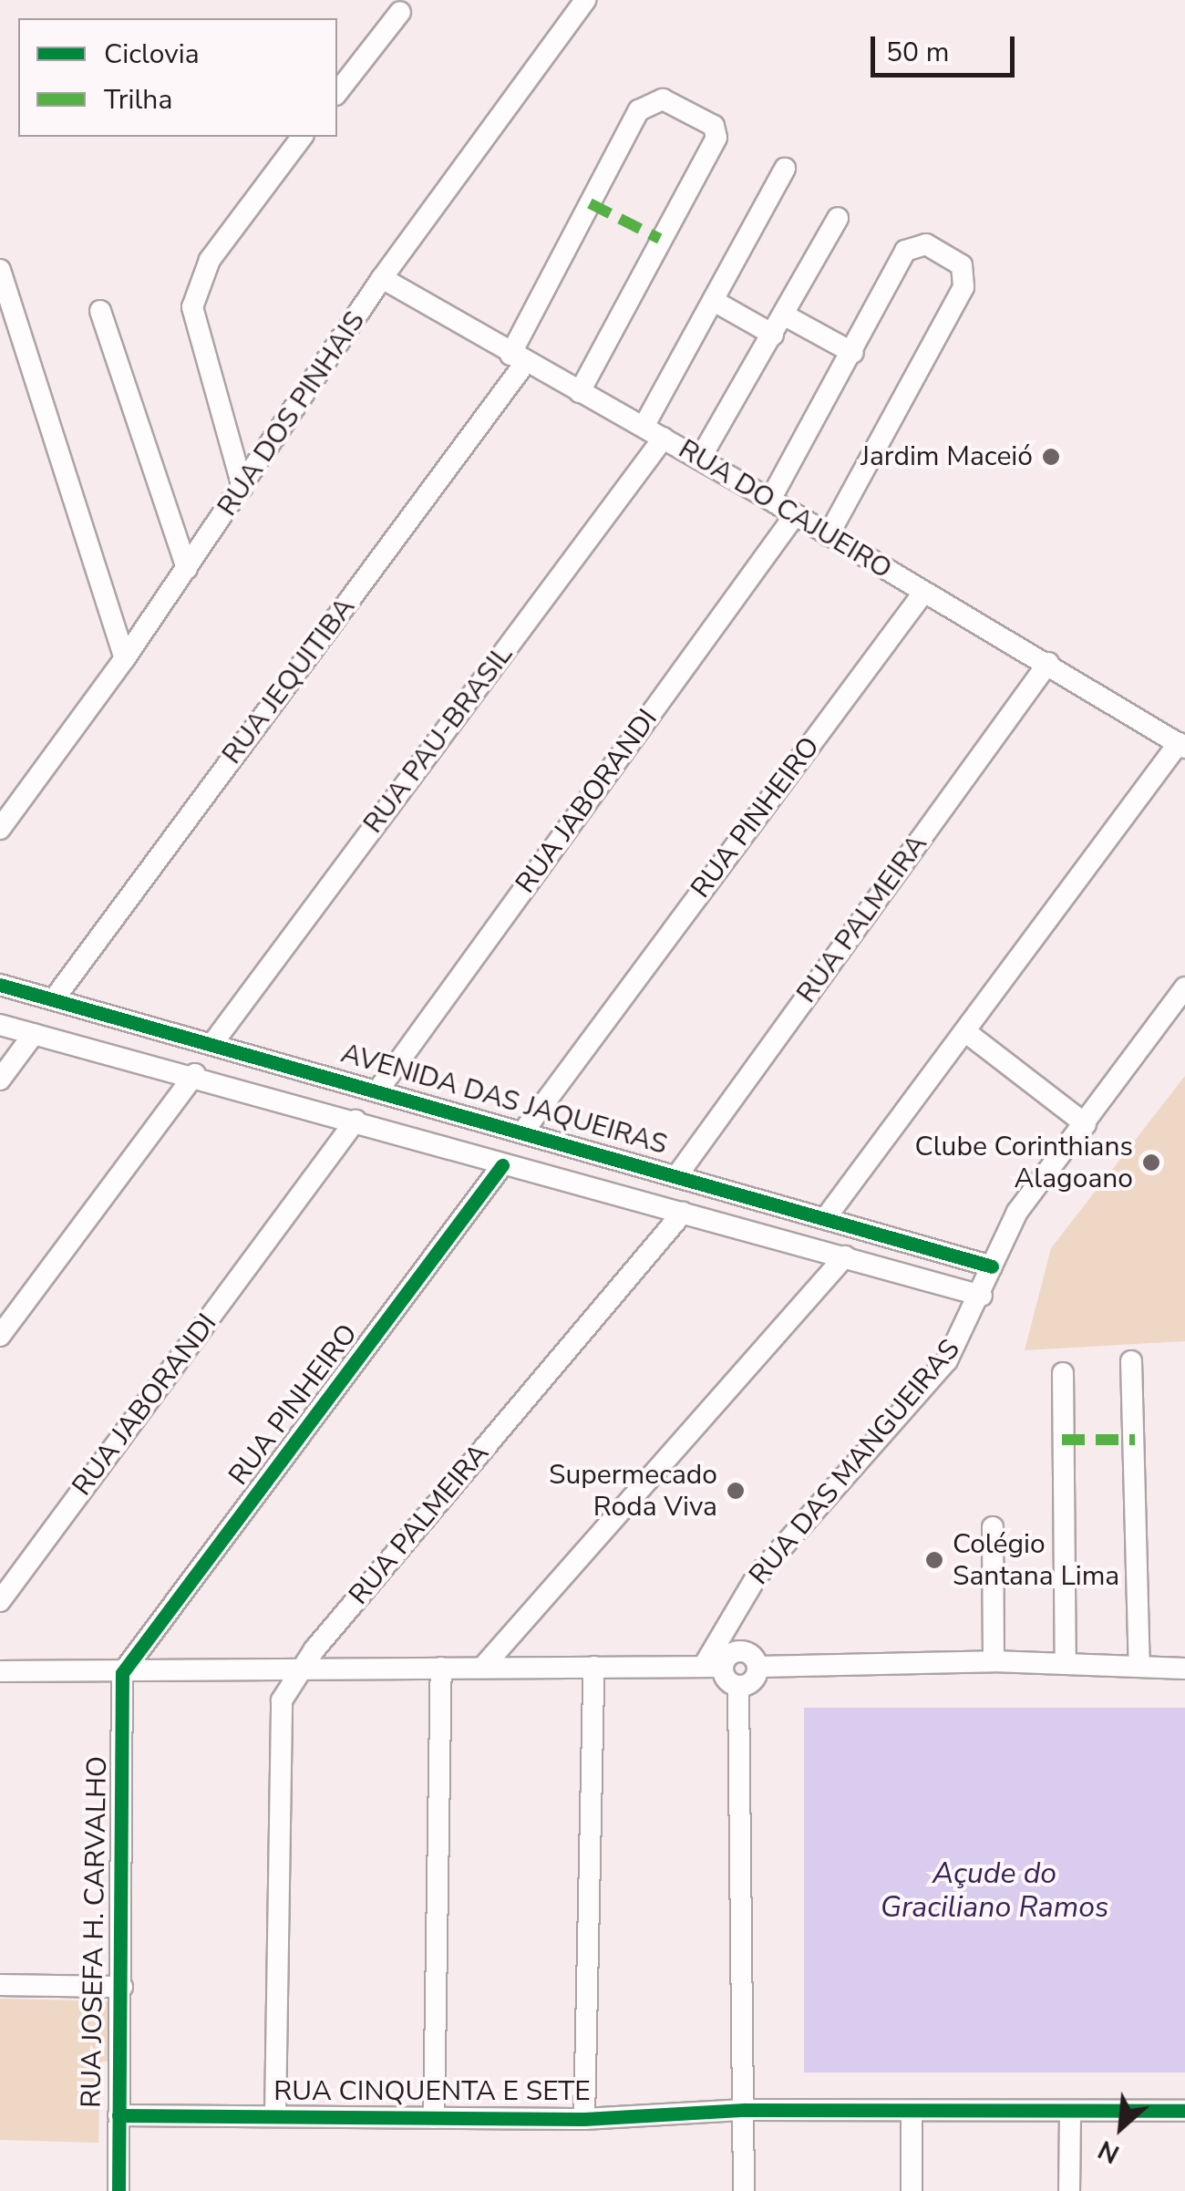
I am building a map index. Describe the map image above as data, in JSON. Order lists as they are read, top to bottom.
{
  "streets": {
    "street": [
      "RUA DOS PINHAIS",
      "RUA DO CAJUEIRO",
      "RUA JEQUITIBA",
      "RUA PAU-BRASIL",
      "RUA JABORANDI",
      "RUA PINHEIRO",
      "RUA PALMEIRA",
      "AVENIDA DAS JAQUEIRAS",
      "RUA DAS MANGUEIRAS",
      "RUA JOSEFA H. CARVALHO",
      "RUA CINQUENTA E SETE"
    ]
  },
  "crossings": [
    ["RUA DOS PINHAIS", "RUA DO CAJUEIRO"],
    ["RUA DO CAJUEIRO", "RUA JEQUITIBA"],
    ["RUA DO CAJUEIRO", "RUA PAU-BRASIL"],
    ["RUA DO CAJUEIRO", "RUA JABORANDI"],
    ["RUA DO CAJUEIRO", "RUA PINHEIRO"],
    ["RUA DO CAJUEIRO", "RUA PALMEIRA"],
    ["RUA JEQUITIBA", "AVENIDA DAS JAQUEIRAS"],
    ["RUA PAU-BRASIL", "AVENIDA DAS JAQUEIRAS"],
    ["RUA JABORANDI", "AVENIDA DAS JAQUEIRAS"],
    ["RUA PINHEIRO", "AVENIDA DAS JAQUEIRAS"],
    ["RUA PINHEIRO", "RUA JOSEFA H. CARVALHO"],
    ["RUA PALMEIRA", "AVENIDA DAS JAQUEIRAS"],
    ["RUA PALMEIRA", "RUA CINQUENTA E SETE"],
    ["AVENIDA DAS JAQUEIRAS", "RUA DAS MANGUEIRAS"],
    ["RUA JOSEFA H. CARVALHO", "RUA CINQUENTA E SETE"]
  ],
  "water": ["Açude do Graciliano Ramos"],
  "places": [
    "Jardim Maceió",
    "Clube Corinthians Alagoano",
    "Supermecado Roda Viva",
    "Colégio Santana Lima"
  ],
  "legend": ["Ciclovia", "Trilha"],
  "scale_bar": "50 m",
  "north": "bottom left"
}
